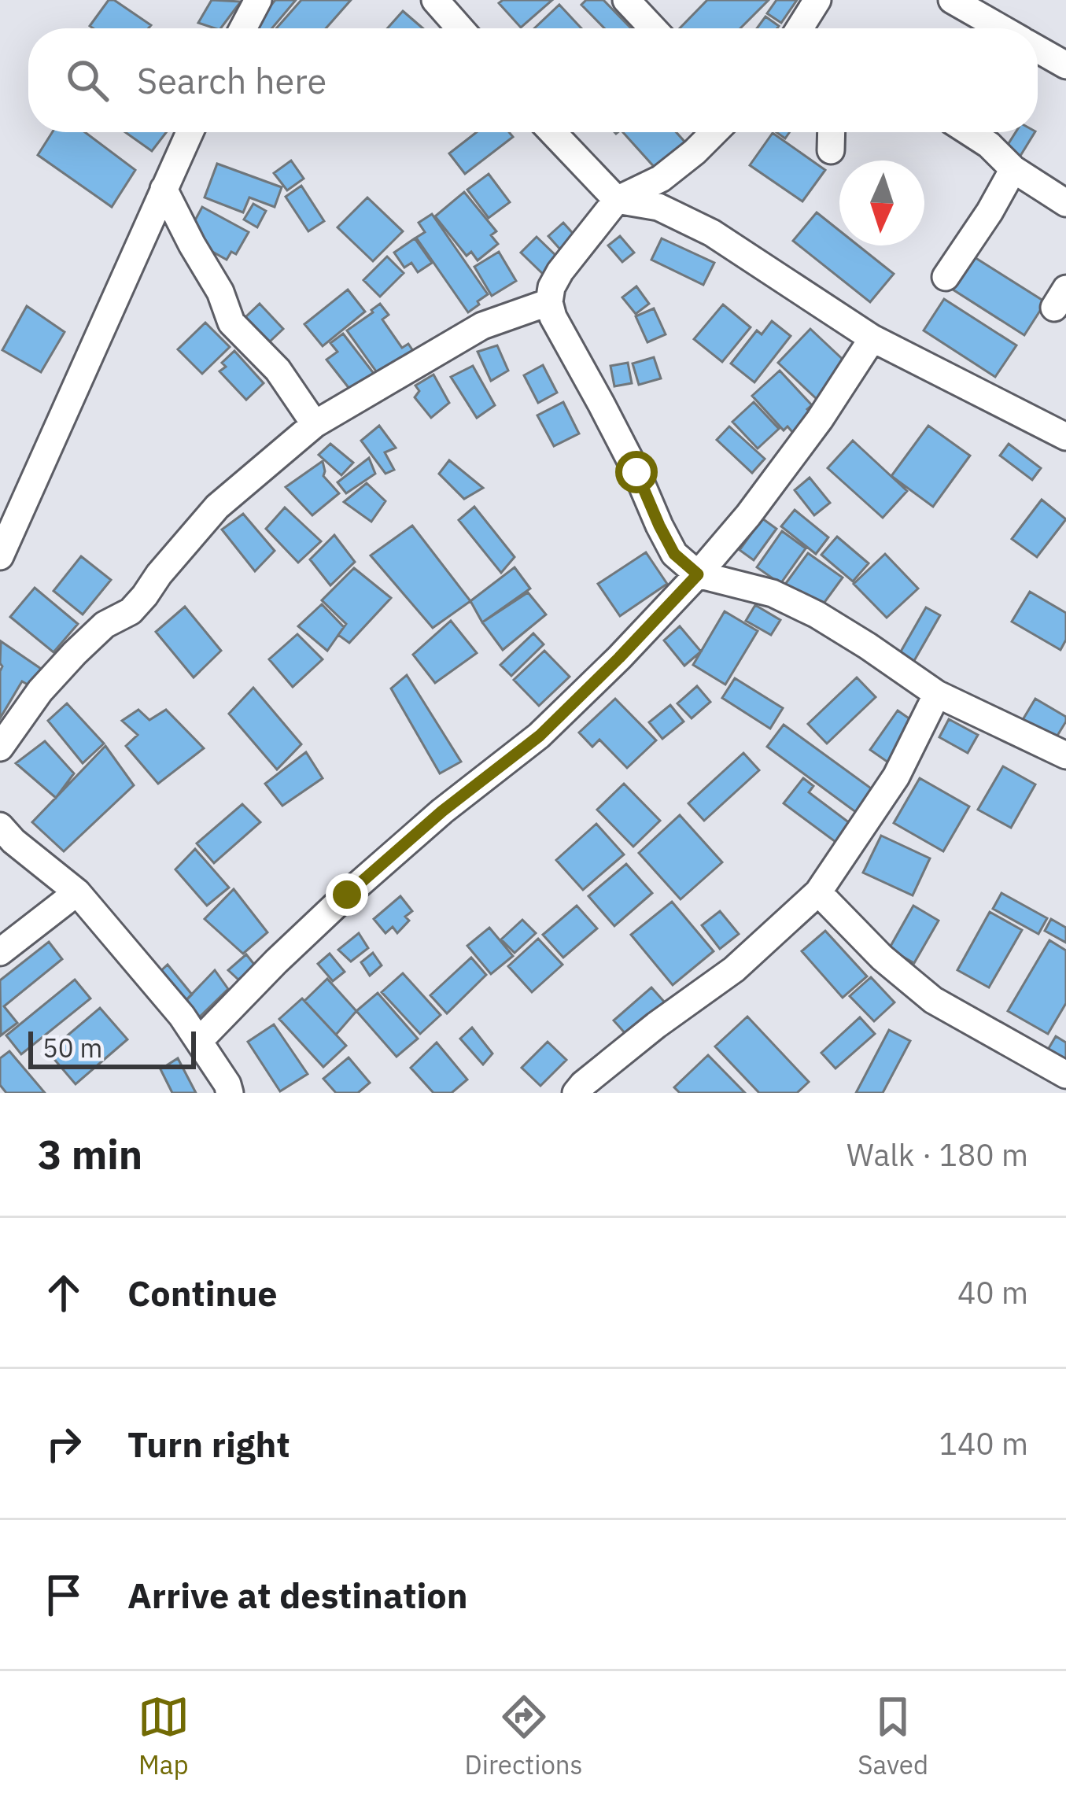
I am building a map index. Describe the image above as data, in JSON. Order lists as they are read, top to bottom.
{
  "scale_bar": "50 m",
  "north": "bottom",
  "page": {
    "search": "Search here",
    "scale": "50 m",
    "heading": ["3 min", "Walk · 180 m"],
    "list": [
      ["Continue", "40 m"],
      ["Turn right", "140 m"],
      "Arrive at destination"
    ],
    "nav": ["Map", "Directions", "Saved"]
  }
}
